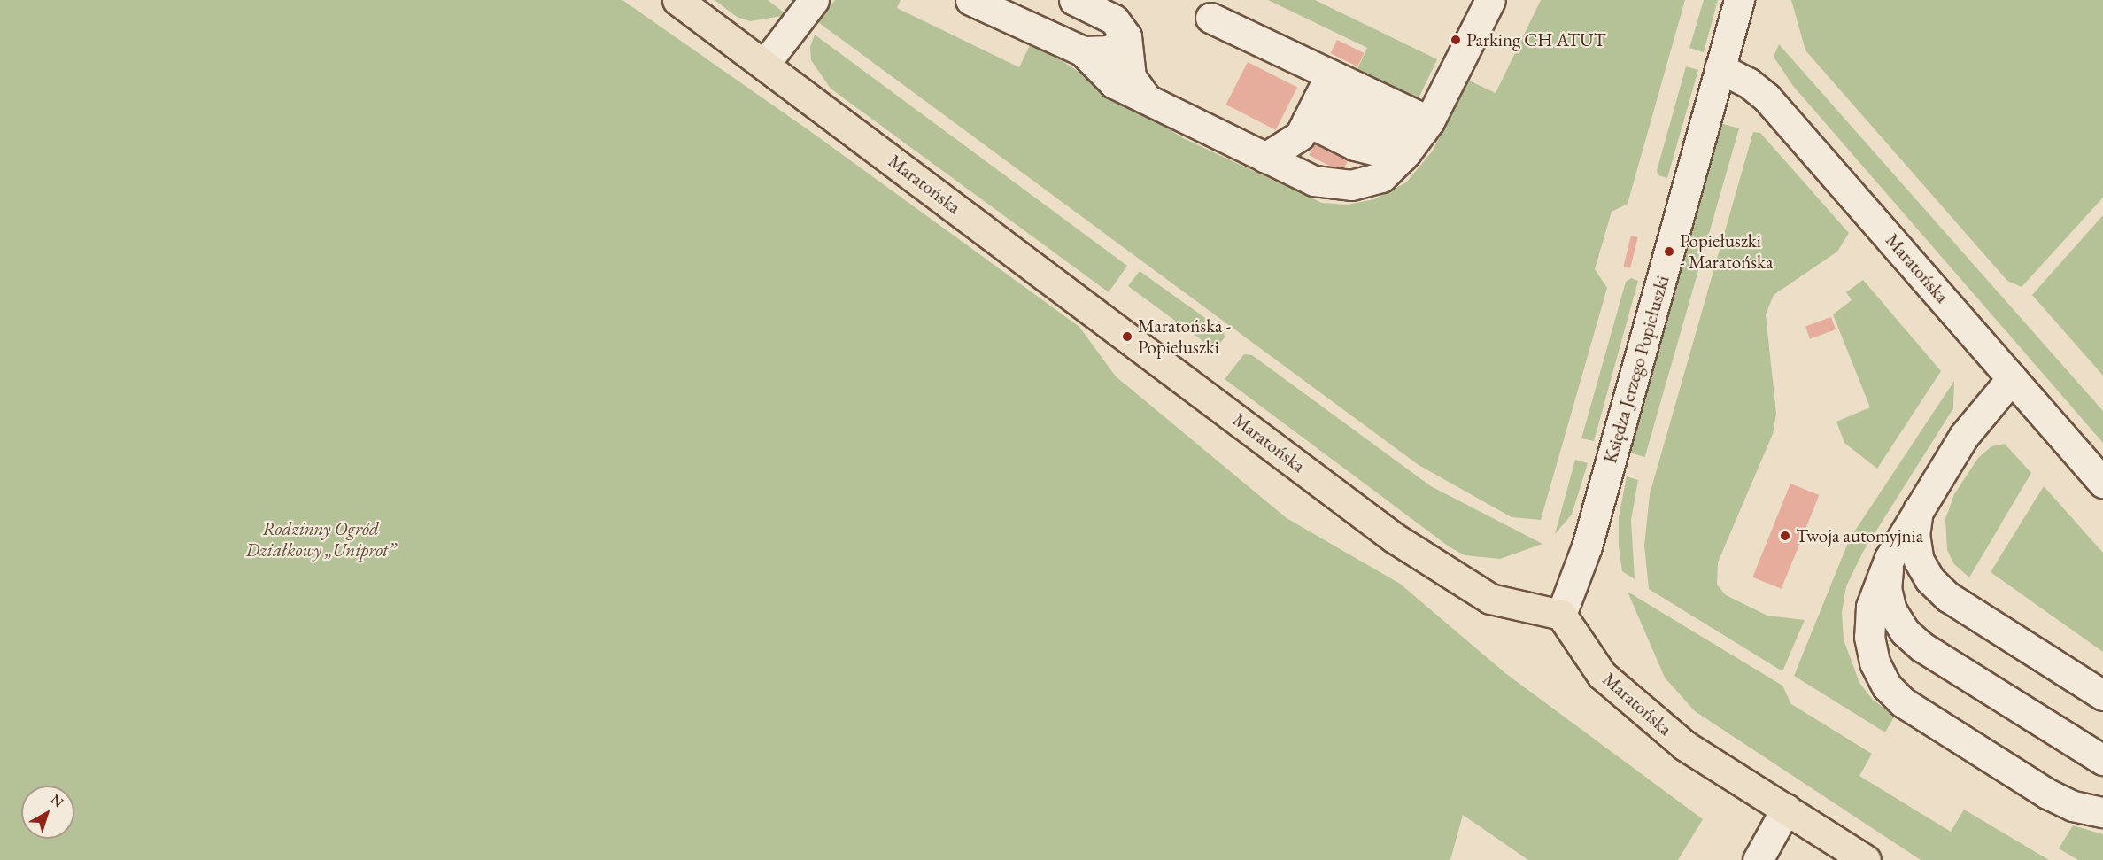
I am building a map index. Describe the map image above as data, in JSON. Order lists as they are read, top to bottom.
{
  "streets": {
    "main road": ["Maratońska"],
    "street": ["Księdza Jerzego Popiełuszki"]
  },
  "crossings": [
    ["Maratońska", "Księdza Jerzego Popiełuszki"]
  ],
  "parks": ["Rodzinny Ogród Działkowy „Uniprot”"],
  "places": [
    "Parking CH ATUT",
    "Popiełuszki - Maratońska",
    "Maratońska - Popiełuszki",
    "Twoja automyjnia"
  ],
  "north": "top right"
}
